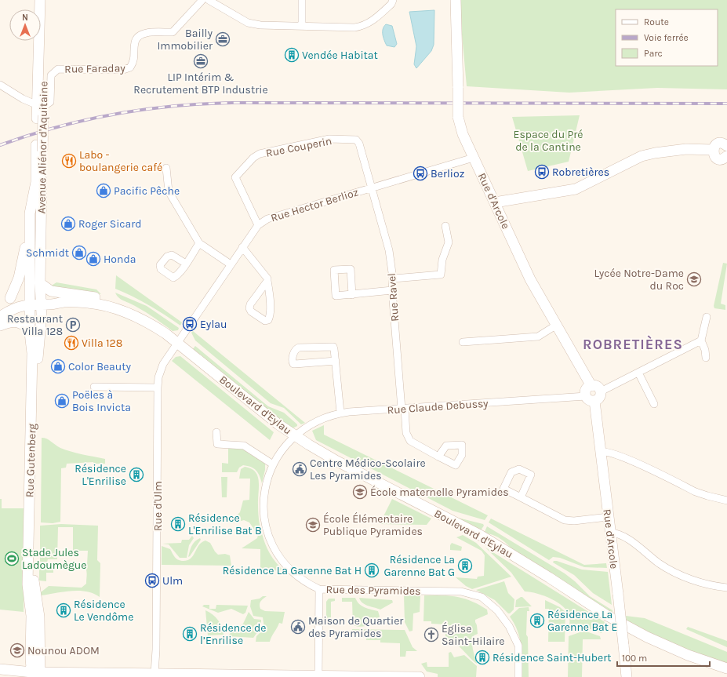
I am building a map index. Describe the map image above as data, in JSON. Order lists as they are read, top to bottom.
{
  "streets": {
    "main road": [
      "Avenue Aliénor d'Aquitaine",
      "Rue d'Arcole",
      "Boulevard d'Eylau",
      "Rue Gutenberg"
    ],
    "street": [
      "Rue Faraday",
      "Rue Couperin",
      "Rue Hector Berlioz",
      "Rue Ravel",
      "Rue Claude Debussy",
      "Rue d'Ulm",
      "Rue des Pyramides"
    ]
  },
  "crossings": [
    ["Rue Faraday", "Avenue Aliénor d'Aquitaine"],
    ["Rue Couperin", "Rue Hector Berlioz"],
    ["Rue Couperin", "Rue Ravel"],
    ["Avenue Aliénor d'Aquitaine", "Boulevard d'Eylau"],
    ["Avenue Aliénor d'Aquitaine", "Rue Gutenberg"],
    ["Rue d'Arcole", "Rue Hector Berlioz"],
    ["Rue d'Arcole", "Rue Claude Debussy"],
    ["Rue Hector Berlioz", "Rue Ravel"],
    ["Rue Hector Berlioz", "Boulevard d'Eylau"],
    ["Rue Hector Berlioz", "Rue d'Ulm"],
    ["Rue Ravel", "Rue Claude Debussy"],
    ["Boulevard d'Eylau", "Rue Claude Debussy"],
    ["Boulevard d'Eylau", "Rue Gutenberg"],
    ["Boulevard d'Eylau", "Rue d'Ulm"],
    ["Boulevard d'Eylau", "Rue des Pyramides"],
    ["Rue Claude Debussy", "Rue des Pyramides"]
  ],
  "districts": ["ROBRETIÈRES"],
  "parks": ["Espace du Pré de la Cantine"],
  "places": {
    "office": ["Bailly Immobilier", "LIP Intérim & Recrutement BTP Industrie"],
    "building": [
      "Vendée Habitat",
      "Résidence L'Enrilise",
      "Résidence L'Enrilise Bat B",
      "Résidence La Garenne Bat G",
      "Résidence La Garenne Bat H",
      "Résidence Le Vendôme",
      "Résidence La Garenne Bat E",
      "Résidence de l’Enrilise",
      "Résidence Saint-Hubert"
    ],
    "restaurant": ["Labo - boulangerie café", "Villa 128"],
    "bus stop": [
      "Robretières",
      "Berlioz",
      "Eylau",
      "Ulm"
    ],
    "shop": [
      "Pacific Pêche",
      "Roger Sicard",
      "Schmidt",
      "Honda",
      "Color Beauty",
      "Poëles à Bois Invicta"
    ],
    "school or university": [
      "Lycée Notre-Dame du Roc",
      "École maternelle Pyramides",
      "École Élémentaire Publique Pyramides",
      "Nounou ADOM"
    ],
    "parking": ["Restaurant Villa 128"],
    "public building": ["Centre Médico-Scolaire Les Pyramides", "Maison de Quartier des Pyramides"],
    "sports": ["Stade Jules Ladoumègue"],
    "church": ["Église Saint-Hilaire"]
  },
  "legend": ["Route", "Voie ferrée", "Parc"],
  "scale_bar": "100 m",
  "north": "top"
}
